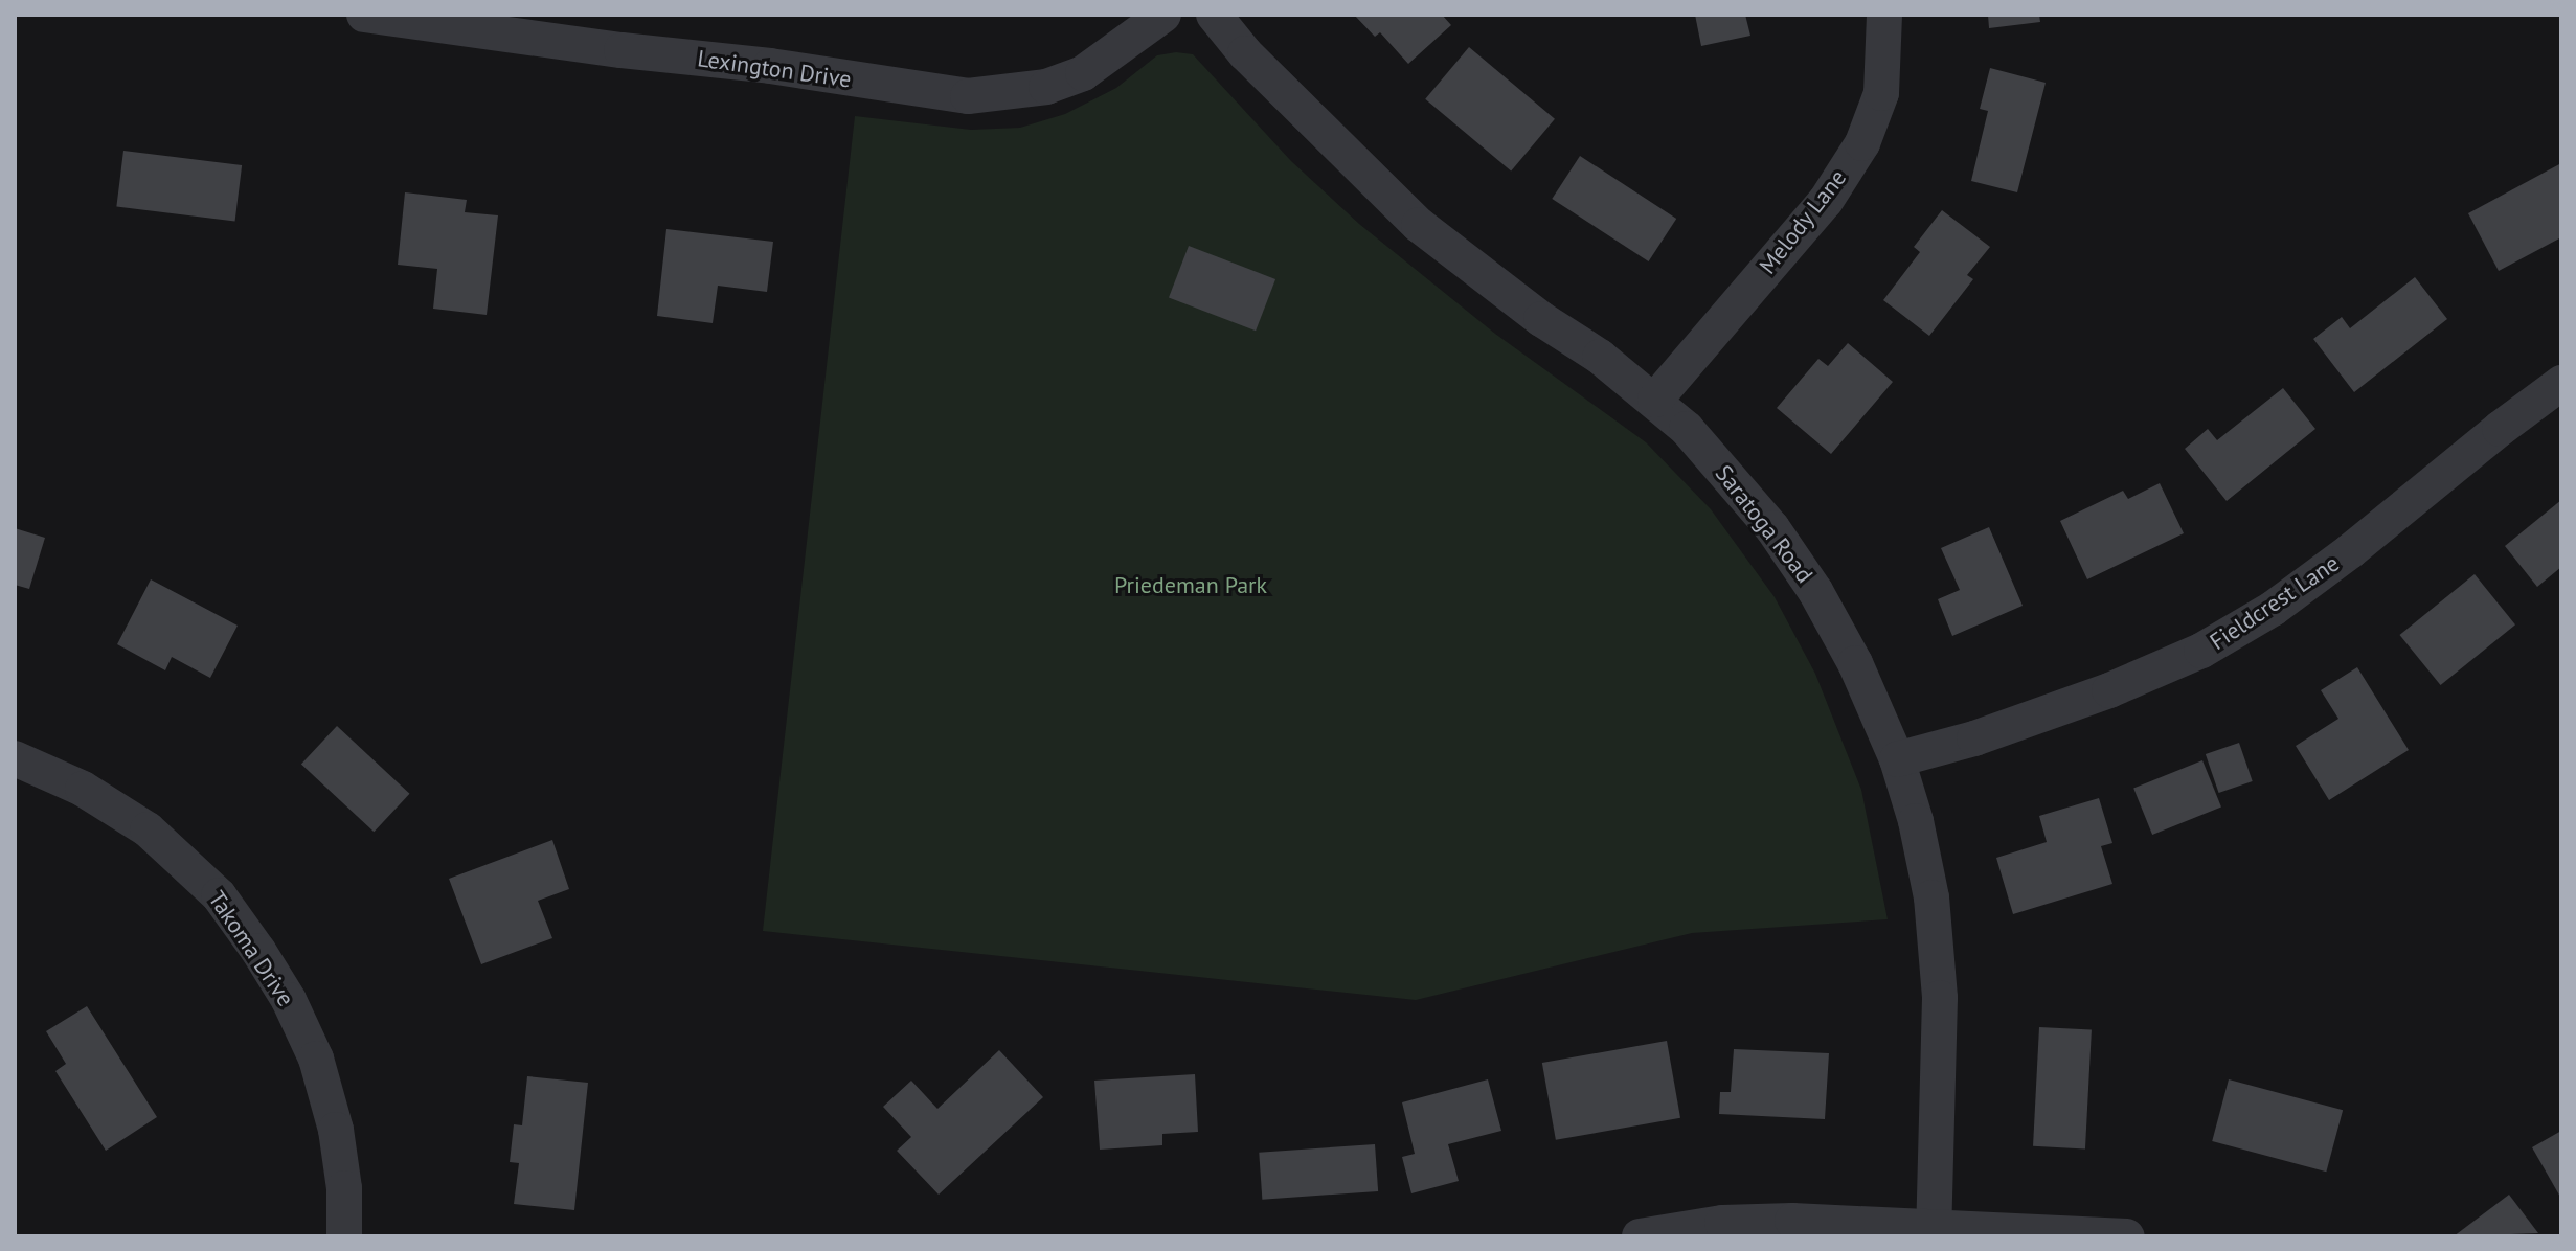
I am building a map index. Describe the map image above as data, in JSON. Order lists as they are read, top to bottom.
{
  "streets": {
    "street": [
      "Lexington Drive",
      "Melody Lane",
      "Saratoga Road",
      "Fieldcrest Lane",
      "Takoma Drive"
    ]
  },
  "crossings": [
    ["Melody Lane", "Saratoga Road"],
    ["Saratoga Road", "Fieldcrest Lane"]
  ],
  "parks": ["Priedeman Park"]
}
